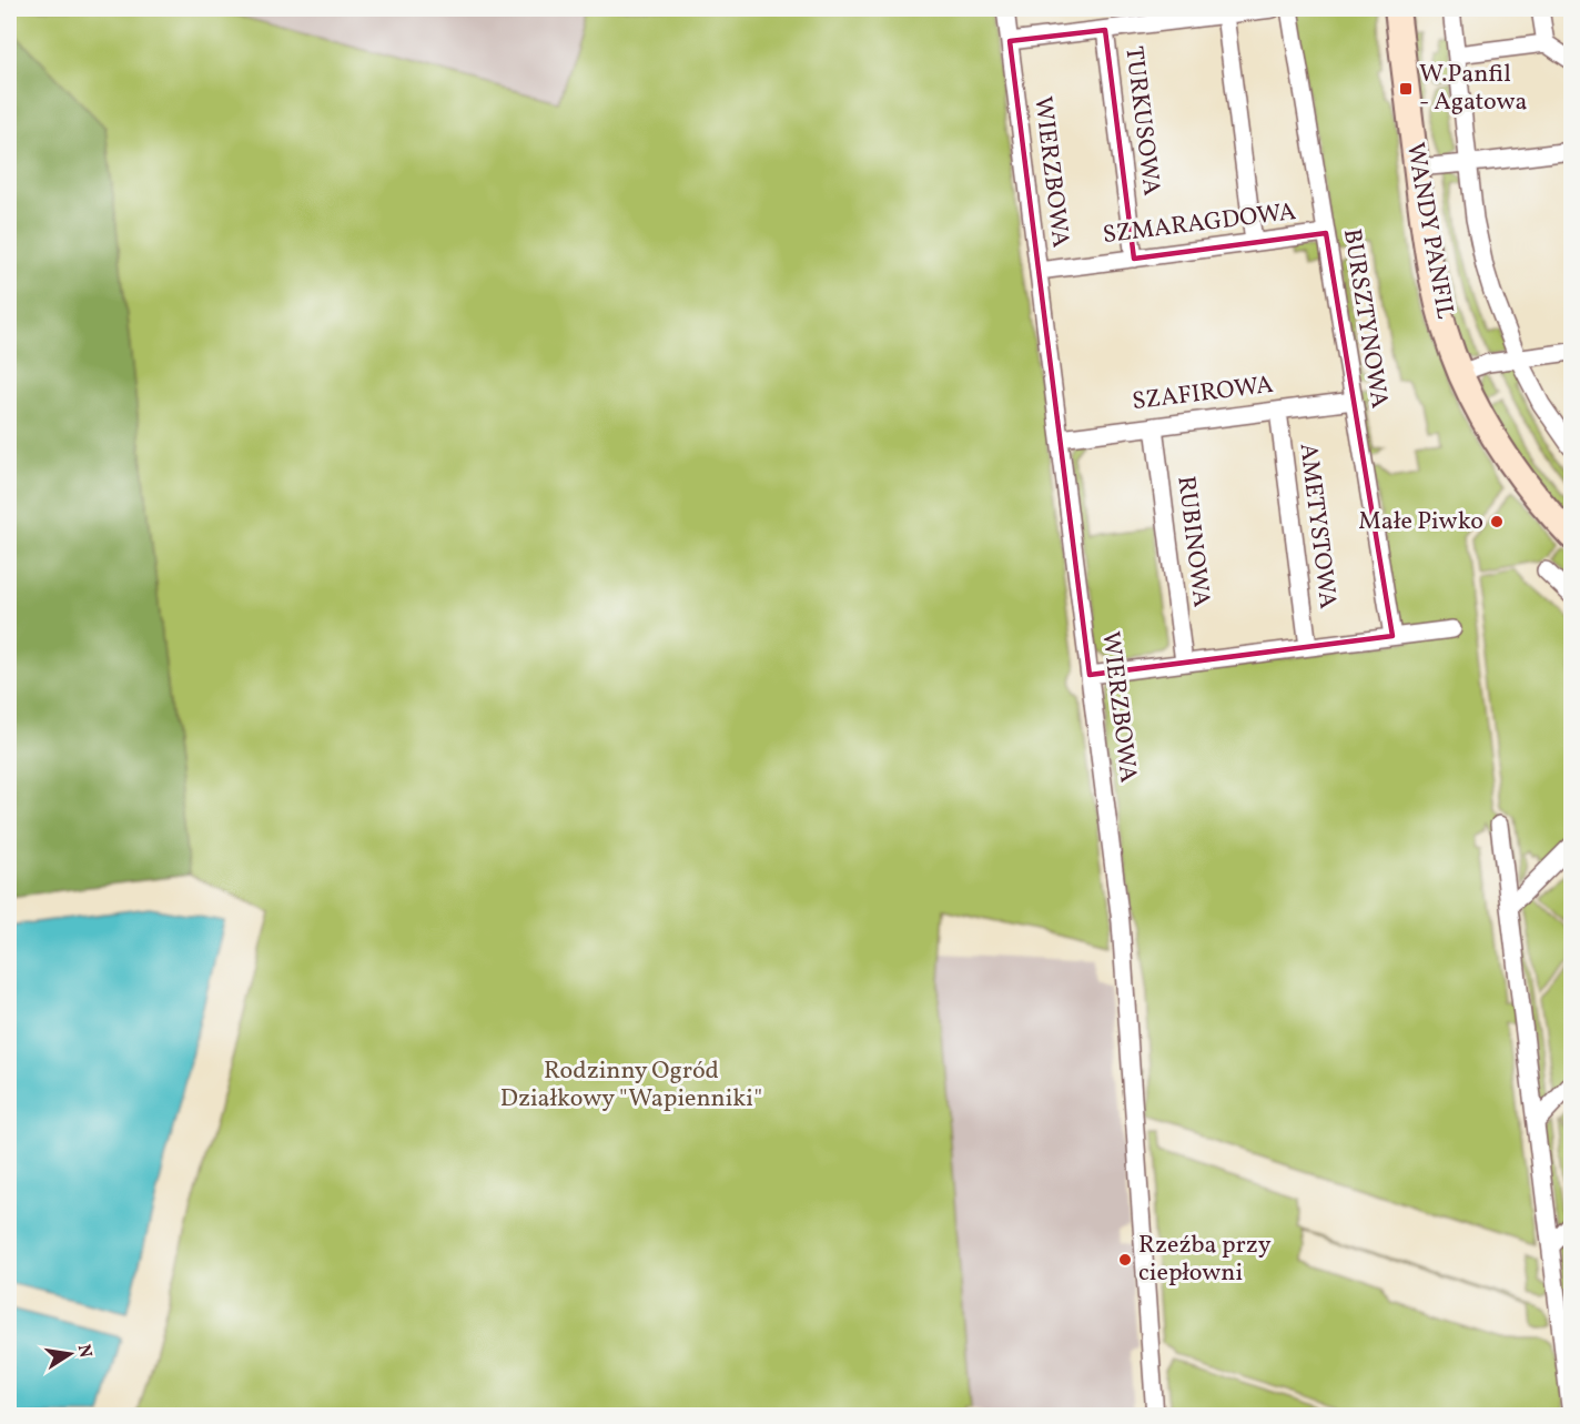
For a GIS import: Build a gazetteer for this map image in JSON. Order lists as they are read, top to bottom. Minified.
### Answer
{"streets":{"street":["TURKUSOWA","WIERZBOWA","SZMARAGDOWA","WANDY PANFIL","BURSZTYNOWA","SZAFIROWA","AMETYSTOWA","RUBINOWA"]},"crossings":[["TURKUSOWA","SZMARAGDOWA"],["WIERZBOWA","SZMARAGDOWA"],["WIERZBOWA","SZAFIROWA"],["WIERZBOWA","AMETYSTOWA"],["SZMARAGDOWA","BURSZTYNOWA"],["BURSZTYNOWA","SZAFIROWA"],["BURSZTYNOWA","AMETYSTOWA"],["SZAFIROWA","AMETYSTOWA"],["SZAFIROWA","RUBINOWA"],["AMETYSTOWA","RUBINOWA"]],"parks":["Rodzinny Ogród Działkowy \"Wapienniki\""],"places":{"transit":["W.Panfil - Agatowa"],"other":["Małe Piwko","Rzeźba przy ciepłowni"]},"north":"right"}
